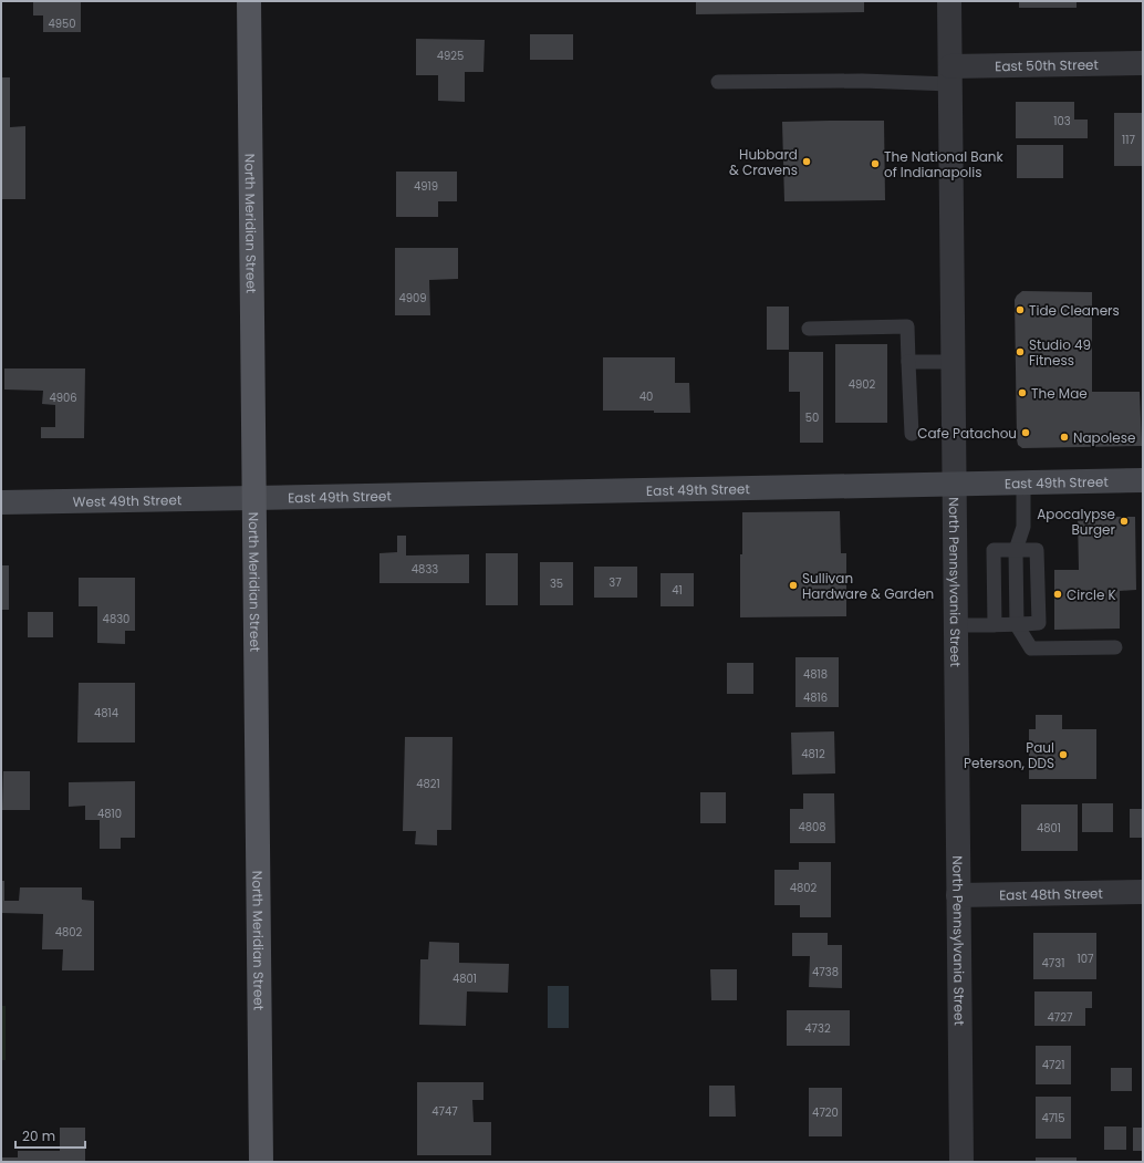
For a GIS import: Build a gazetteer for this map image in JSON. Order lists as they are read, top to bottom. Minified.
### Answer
{"streets":{"main road":["North Meridian Street"],"street":["East 50th Street","East 49th Street","West 49th Street","North Pennsylvania Street","East 48th Street"]},"crossings":[["East 50th Street","North Pennsylvania Street"],["North Meridian Street","East 49th Street"],["North Meridian Street","West 49th Street"],["East 49th Street","West 49th Street"],["East 49th Street","North Pennsylvania Street"],["North Pennsylvania Street","East 48th Street"]],"places":["Hubbard & Cravens","The National Bank of Indianapolis","Tide Cleaners","Studio 49 Fitness","The Mae","Cafe Patachou","Napolese","Apocalypse Burger","Sullivan Hardware & Garden","Circle K","Paul Peterson, DDS"],"house_numbers":["4950","4925","103","117","4919","4909","4902","40","4906","50","4833","37","35","41","4830","4818","4816","4814","4812","4821","4810","4808","4801","4802","4802","107","4731","4738","4801","4727","4732","4721","4747","4720","4715"],"scale_bar":"20 m"}
